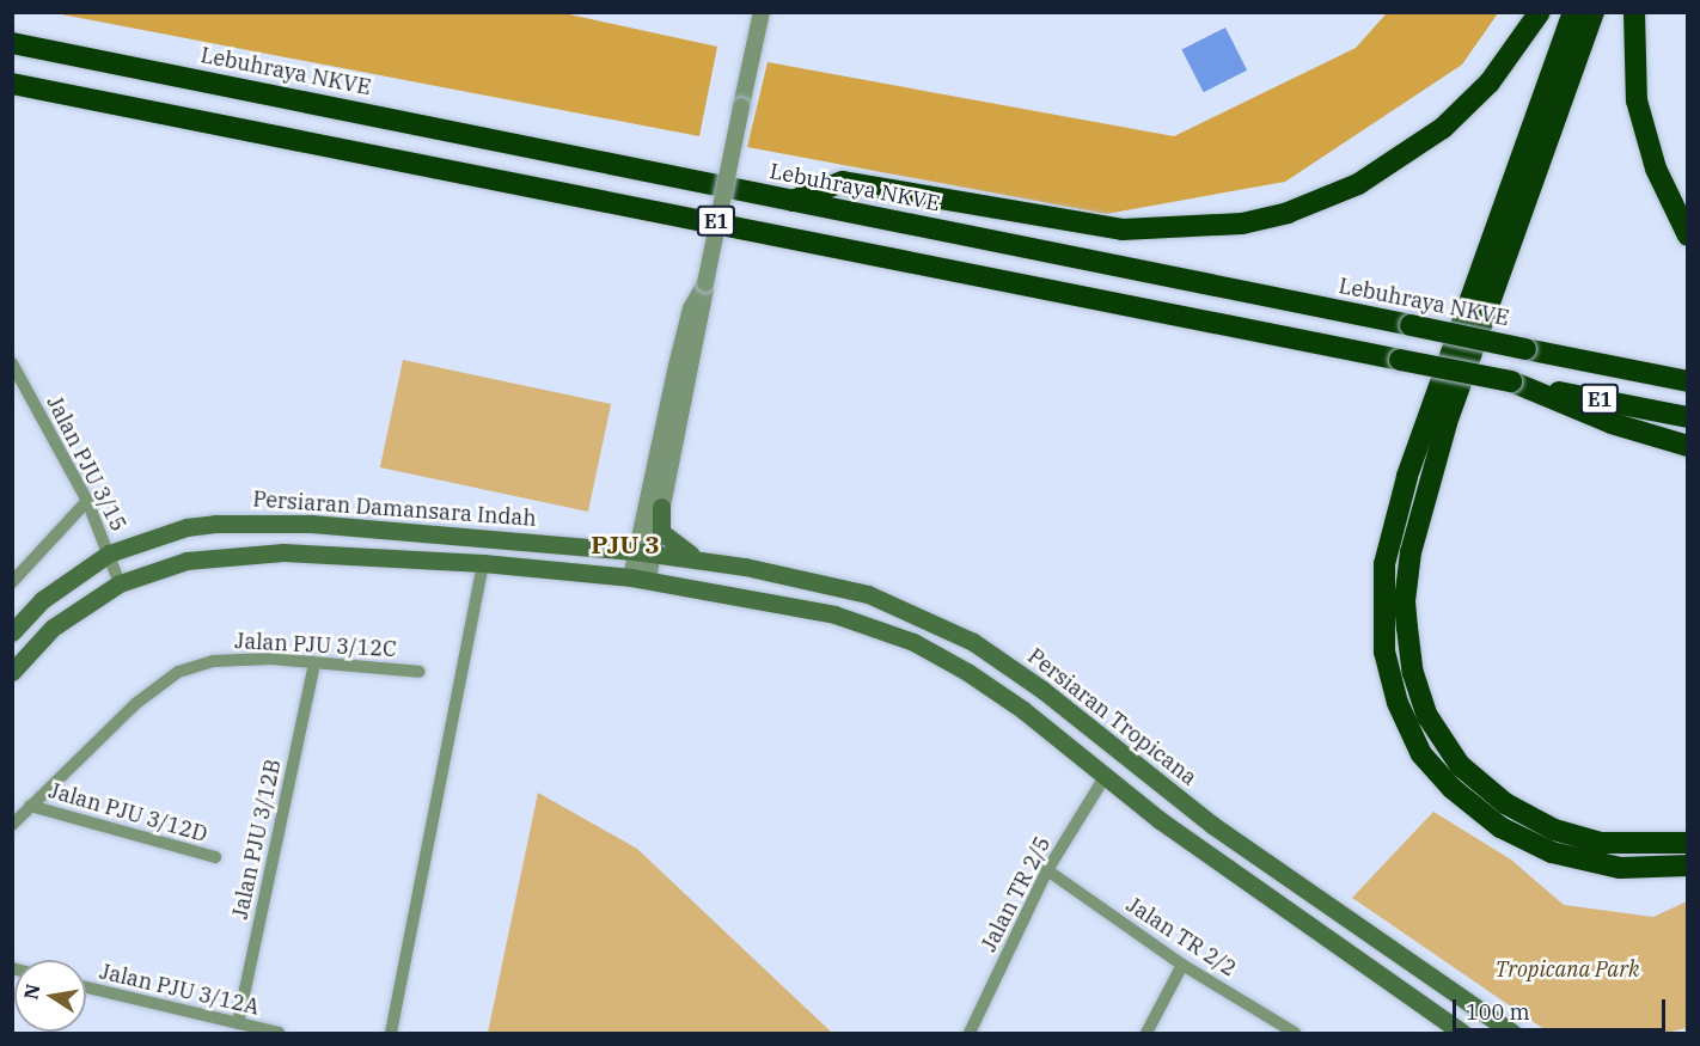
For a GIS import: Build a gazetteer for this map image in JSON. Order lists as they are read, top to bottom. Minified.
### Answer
{"streets":{"highway":["Lebuhraya NKVE","E1"],"main road":["Persiaran Damansara Indah","Persiaran Tropicana"],"street":["Jalan PJU 3/15","Jalan PJU 3/12C","Jalan PJU 3/12D","Jalan PJU 3/12B","Jalan TR 2/5","Jalan TR 2/2","Jalan PJU 3/12A"]},"crossings":[["Jalan PJU 3/15","Persiaran Damansara Indah"],["Persiaran Damansara Indah","Persiaran Tropicana"],["Jalan PJU 3/12C","Jalan PJU 3/12D"],["Jalan PJU 3/12C","Jalan PJU 3/12B"],["Jalan PJU 3/12B","Jalan PJU 3/12A"],["Jalan TR 2/5","Jalan TR 2/2"]],"districts":["PJU 3"],"parks":["Tropicana Park"],"scale_bar":"100 m","north":"left"}
